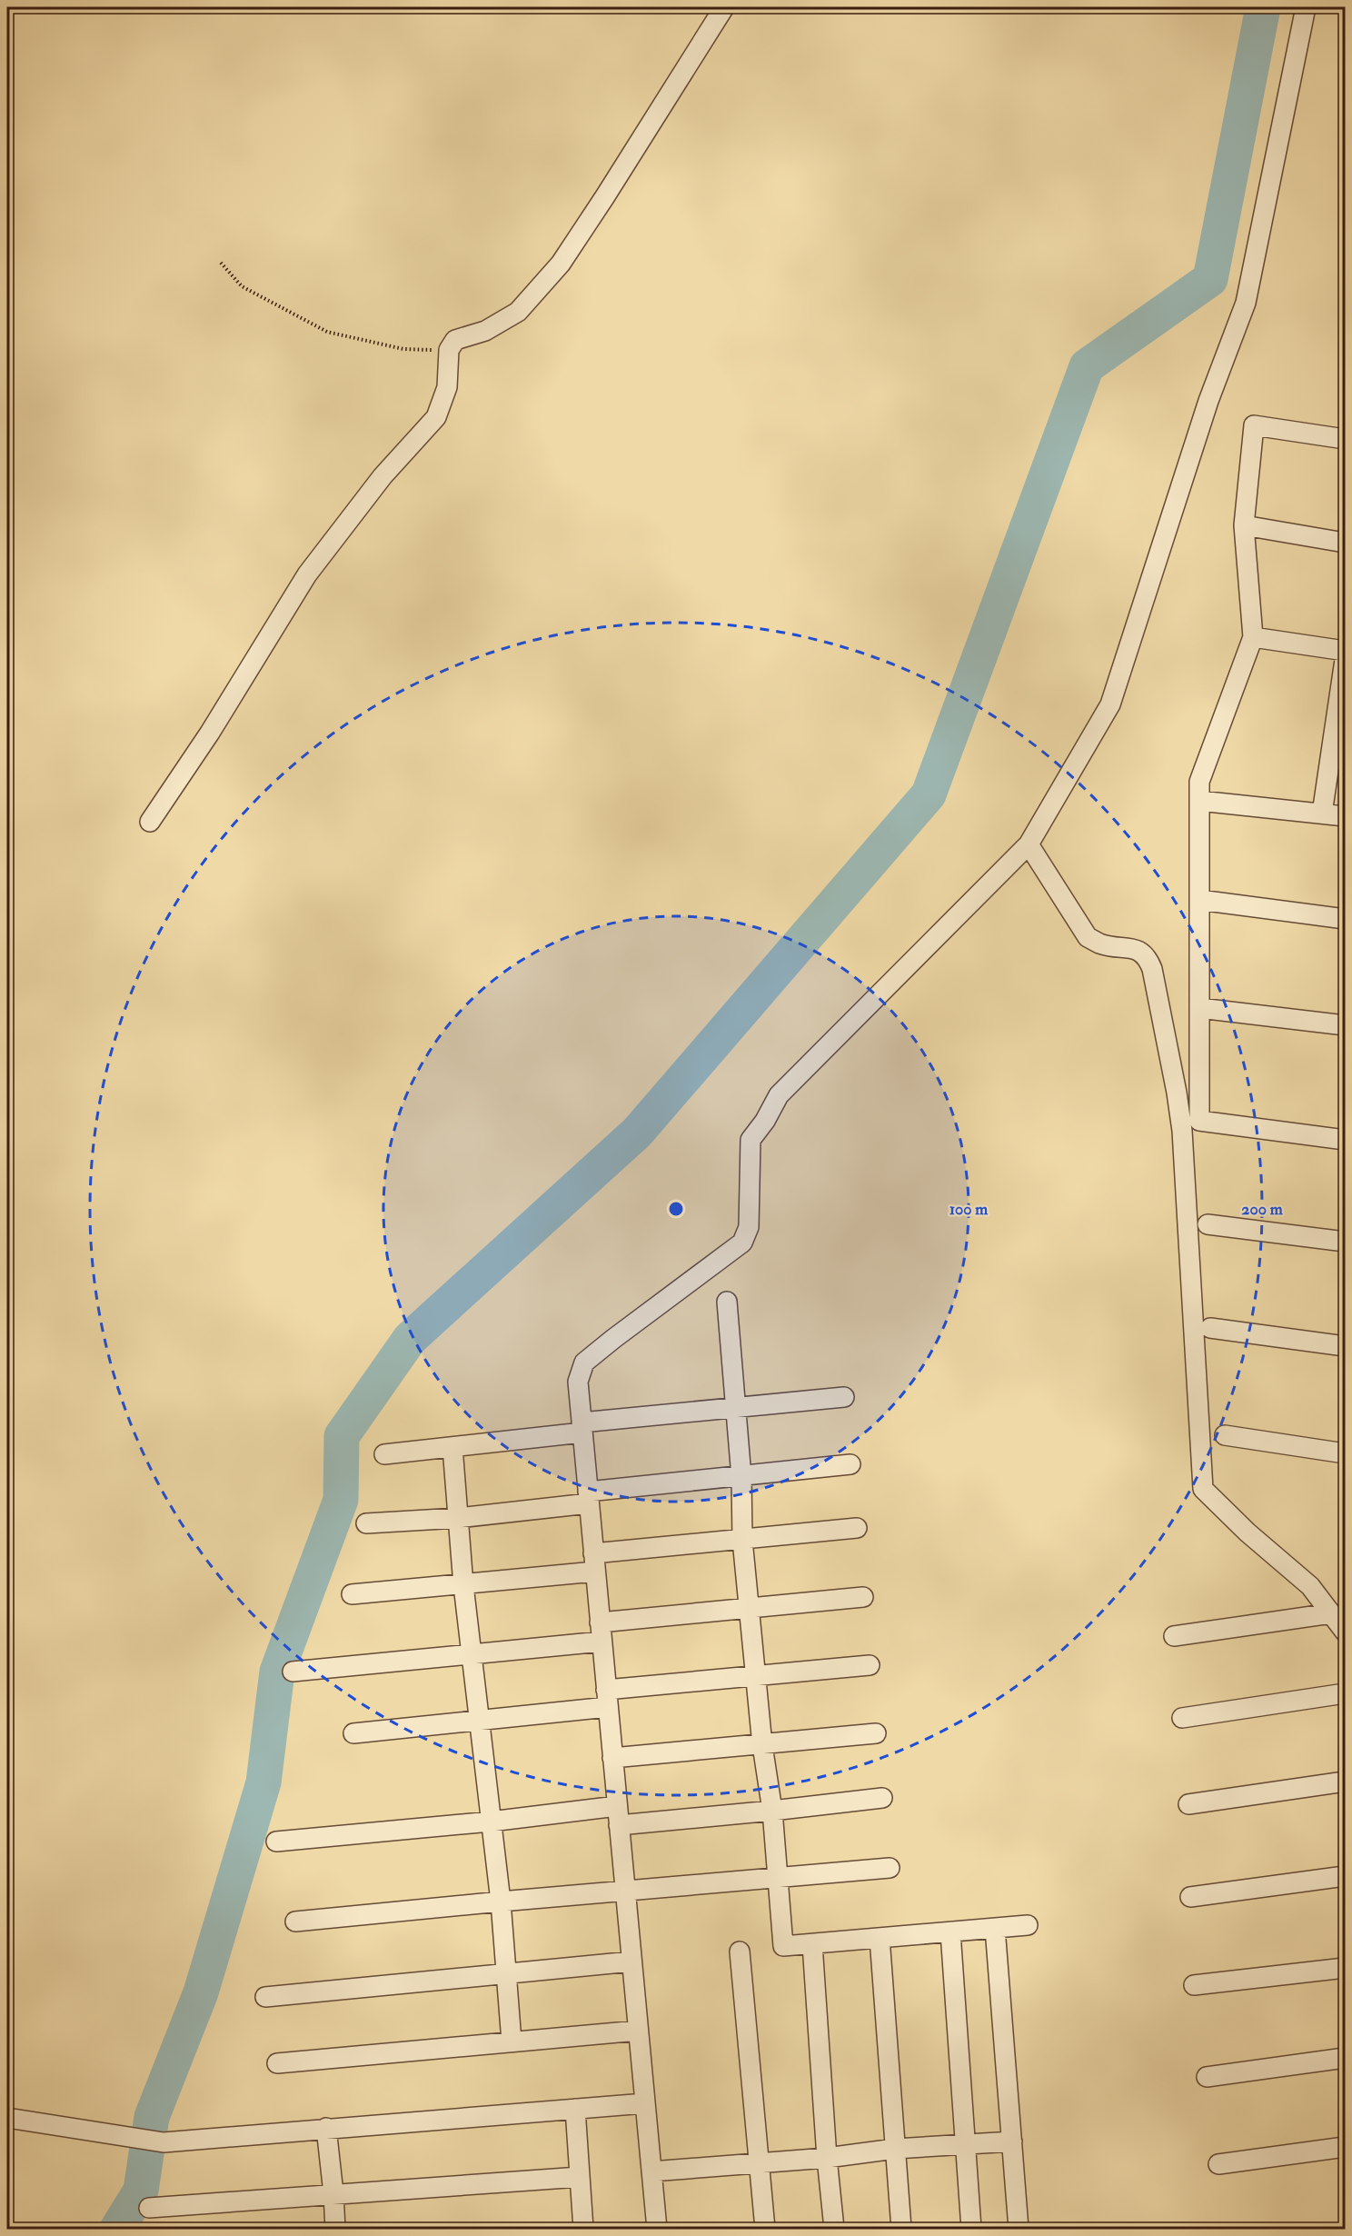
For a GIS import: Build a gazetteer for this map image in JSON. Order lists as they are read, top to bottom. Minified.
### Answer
{"rings":["100 m","200 m"]}
